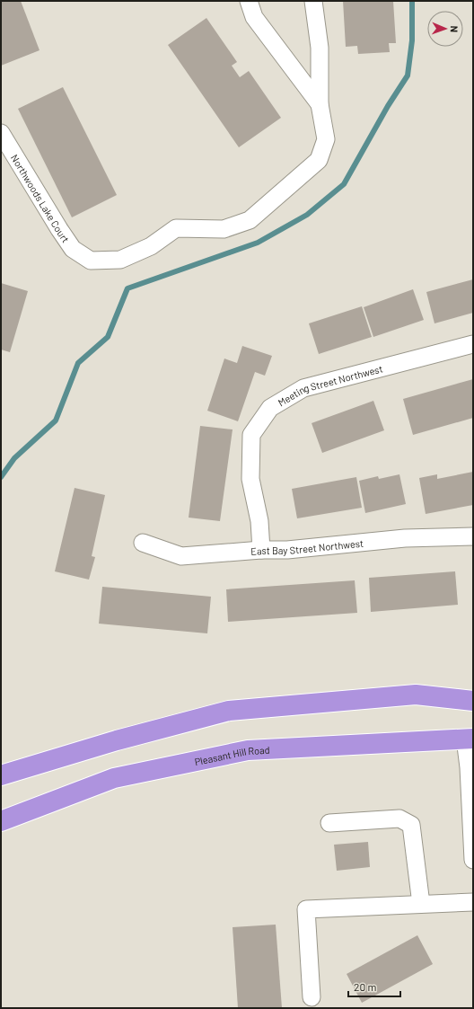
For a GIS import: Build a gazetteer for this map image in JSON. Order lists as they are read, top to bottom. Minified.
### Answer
{"streets":{"highway":["Pleasant Hill Road"],"street":["Northwoods Lake Court","Meeting Street Northwest","East Bay Street Northwest"]},"crossings":[["Meeting Street Northwest","East Bay Street Northwest"]],"scale_bar":"20 m","north":"right"}
